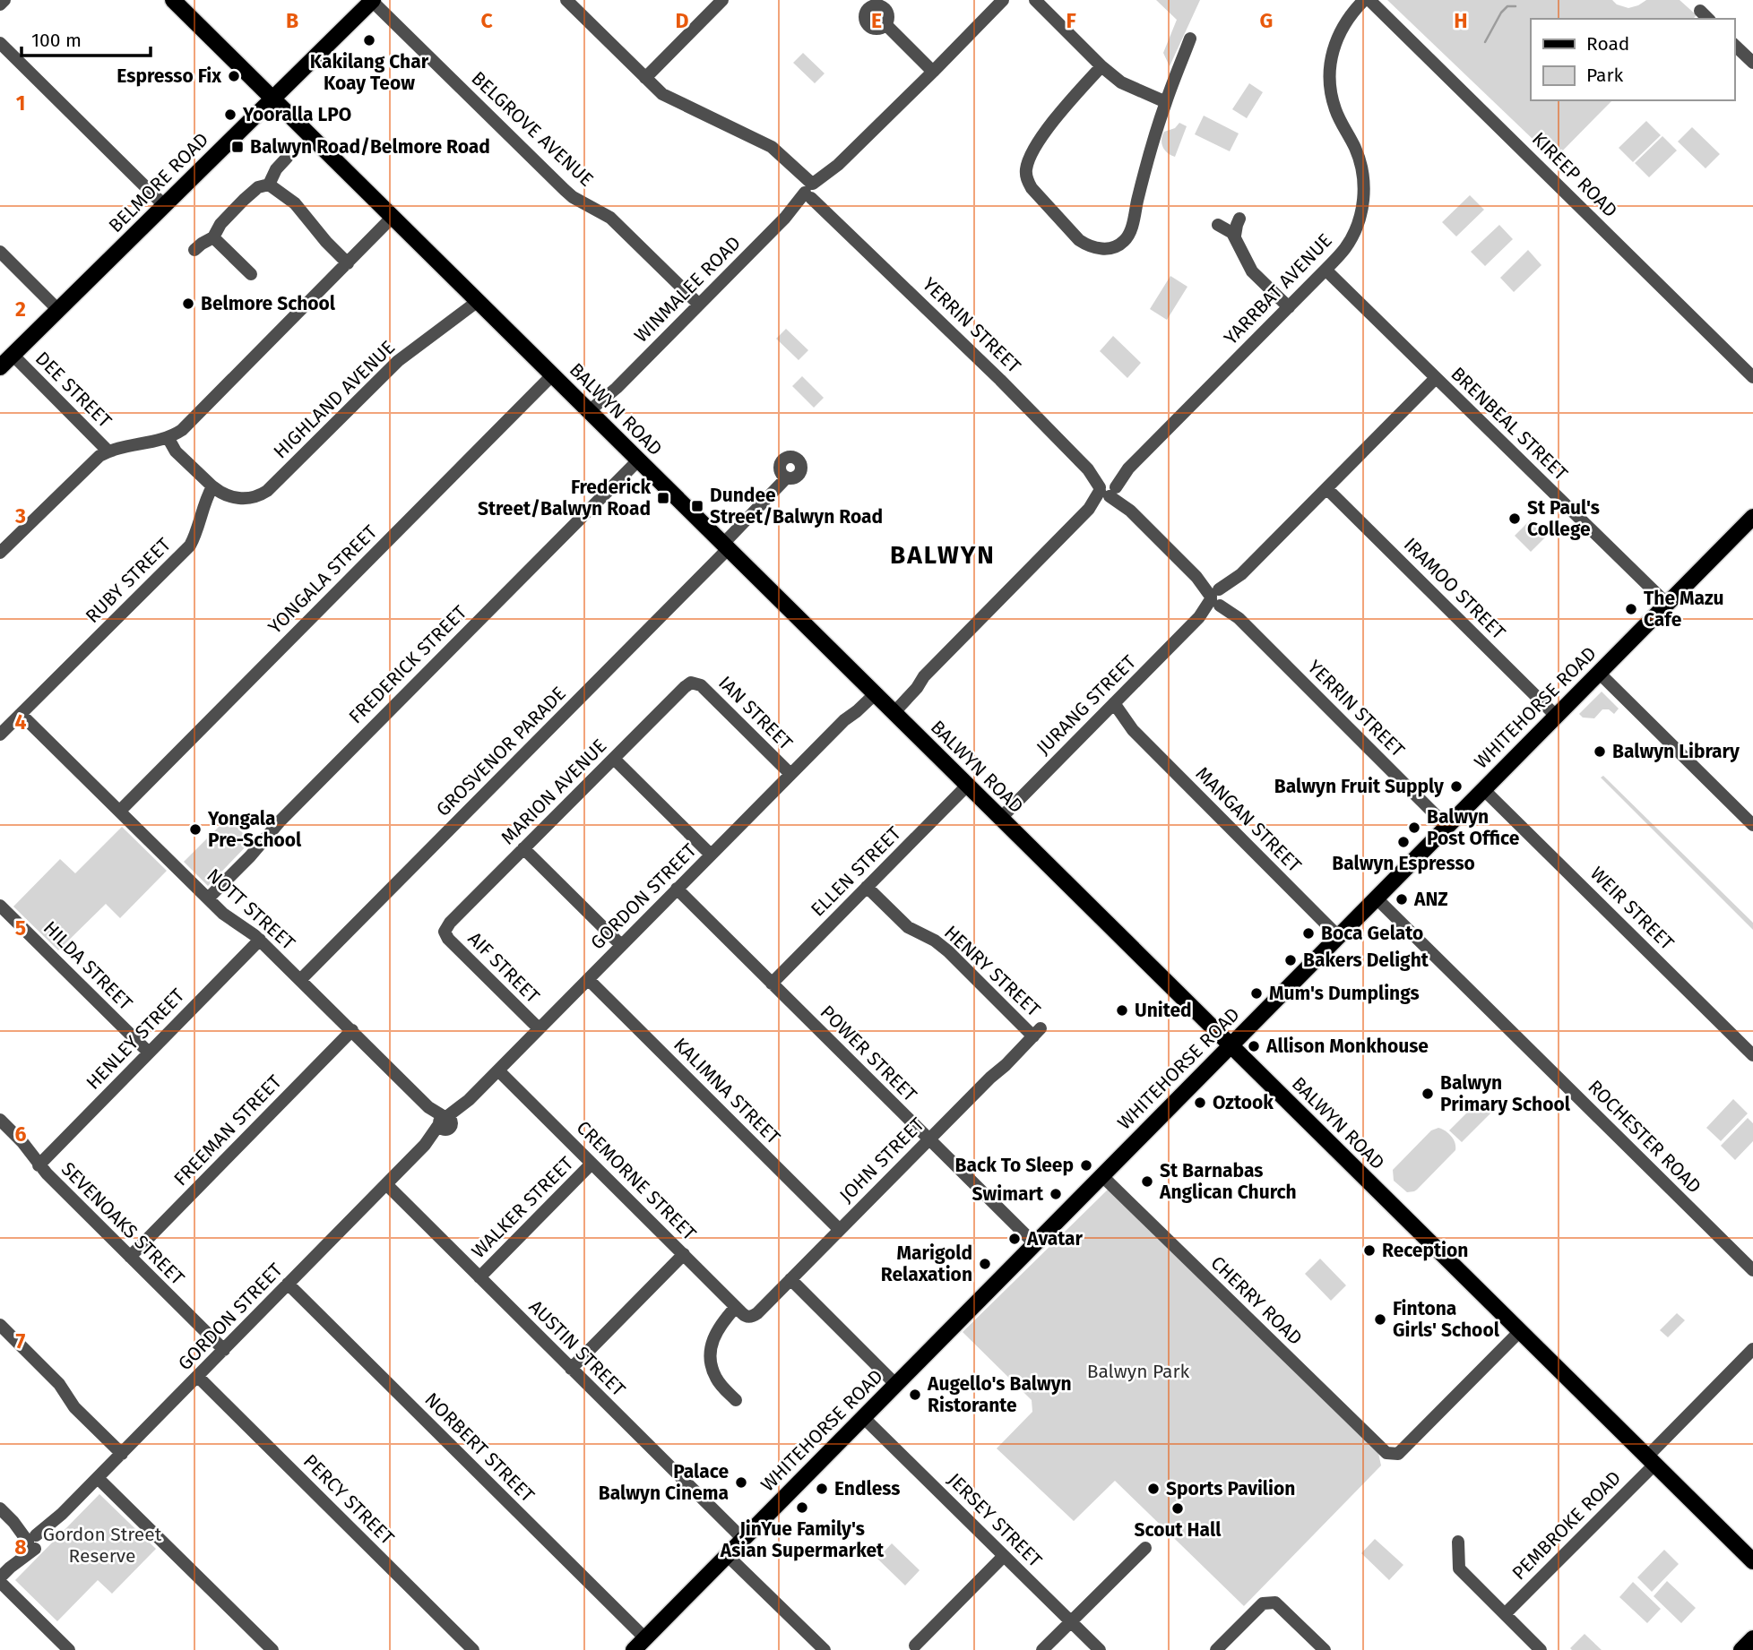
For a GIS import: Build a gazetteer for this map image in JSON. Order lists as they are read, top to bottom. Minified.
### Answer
{"streets":{"main road":["BELMORE ROAD","BALWYN ROAD","WHITEHORSE ROAD"],"street":["BELGROVE AVENUE","KIREEP ROAD","WINMALEE ROAD","YARRBAT AVENUE","YERRIN STREET","DEE STREET","HIGHLAND AVENUE","BRENBEAL STREET","YONGALA STREET","RUBY STREET","IRAMOO STREET","FREDERICK STREET","JURANG STREET","IAN STREET","GROSVENOR PARADE","MARION AVENUE","MANGAN STREET","ELLEN STREET","GORDON STREET","WEIR STREET","NOTT STREET","HILDA STREET","AIF STREET","HENRY STREET","HENLEY STREET","POWER STREET","KALIMNA STREET","FREEMAN STREET","ROCHESTER ROAD","JOHN STREET","CREMORNE STREET","WALKER STREET","SEVENOAKS STREET","CHERRY ROAD","AUSTIN STREET","NORBERT STREET","PERCY STREET","JERSEY STREET","PEMBROKE ROAD"]},"crossings":[["BELGROVE AVENUE","BELMORE ROAD"],["BELGROVE AVENUE","WINMALEE ROAD"],["BELMORE ROAD","DEE STREET"],["BELMORE ROAD","BALWYN ROAD"],["WINMALEE ROAD","YERRIN STREET"],["WINMALEE ROAD","BALWYN ROAD"],["YARRBAT AVENUE","YERRIN STREET"],["YARRBAT AVENUE","BALWYN ROAD"],["YARRBAT AVENUE","BRENBEAL STREET"],["YERRIN STREET","JURANG STREET"],["YERRIN STREET","WHITEHORSE ROAD"],["HIGHLAND AVENUE","BALWYN ROAD"],["HIGHLAND AVENUE","RUBY STREET"],["BALWYN ROAD","YONGALA STREET"],["BALWYN ROAD","FREDERICK STREET"],["BALWYN ROAD","JURANG STREET"],["BALWYN ROAD","WHITEHORSE ROAD"],["BALWYN ROAD","GROSVENOR PARADE"],["BALWYN ROAD","ELLEN STREET"],["BALWYN ROAD","GORDON STREET"],["BALWYN ROAD","CHERRY ROAD"],["BALWYN ROAD","PEMBROKE ROAD"],["BRENBEAL STREET","JURANG STREET"],["BRENBEAL STREET","WHITEHORSE ROAD"],["YONGALA STREET","NOTT STREET"],["RUBY STREET","NOTT STREET"],["IRAMOO STREET","JURANG STREET"],["IRAMOO STREET","WHITEHORSE ROAD"],["FREDERICK STREET","NOTT STREET"],["JURANG STREET","MANGAN STREET"],["WHITEHORSE ROAD","MANGAN STREET"],["WHITEHORSE ROAD","WEIR STREET"],["WHITEHORSE ROAD","POWER STREET"],["WHITEHORSE ROAD","ROCHESTER ROAD"],["WHITEHORSE ROAD","CHERRY ROAD"],["WHITEHORSE ROAD","AUSTIN STREET"],["WHITEHORSE ROAD","NORBERT STREET"],["WHITEHORSE ROAD","JERSEY STREET"],["IAN STREET","MARION AVENUE"],["IAN STREET","GORDON STREET"],["GROSVENOR PARADE","NOTT STREET"],["MARION AVENUE","AIF STREET"],["ELLEN STREET","HENRY STREET"],["ELLEN STREET","POWER STREET"],["GORDON STREET","NOTT STREET"],["GORDON STREET","AIF STREET"],["GORDON STREET","POWER STREET"],["GORDON STREET","KALIMNA STREET"],["GORDON STREET","CREMORNE STREET"],["GORDON STREET","SEVENOAKS STREET"],["GORDON STREET","AUSTIN STREET"],["GORDON STREET","NORBERT STREET"],["GORDON STREET","PERCY STREET"],["NOTT STREET","HENLEY STREET"],["NOTT STREET","FREEMAN STREET"],["HILDA STREET","HENLEY STREET"],["HENRY STREET","JOHN STREET"],["HENLEY STREET","SEVENOAKS STREET"],["POWER STREET","JOHN STREET"],["KALIMNA STREET","JOHN STREET"],["FREEMAN STREET","SEVENOAKS STREET"],["JOHN STREET","CREMORNE STREET"],["CREMORNE STREET","WALKER STREET"],["WALKER STREET","AUSTIN STREET"]],"districts":["BALWYN"],"parks":["Balwyn Park","Gordon Street Reserve"],"places":{"other":["Kakilang Char Koay Teow","Espresso Fix","Yooralla LPO","Belmore School","St Paul's College","The Mazu Cafe","Balwyn Library","Balwyn Fruit Supply","Balwyn Post Office","Yongala Pre-School","Balwyn Espresso","ANZ","Boca Gelato","Bakers Delight","Mum's Dumplings","United","Allison Monkhouse","Balwyn Primary School","Oztook","Back To Sleep","St Barnabas Anglican Church","Swimart","Avatar","Reception","Marigold Relaxation","Fintona Girls' School","Augello's Balwyn Ristorante","Palace Balwyn Cinema","Endless","Sports Pavilion","JinYue Family's Asian Supermarket","Scout Hall"],"transit":["Balwyn Road/Belmore Road","Frederick Street/Balwyn Road","Dundee Street/Balwyn Road"]},"legend":["Road","Park"],"scale_bar":"100 m","grid":{"columns":["B","C","D","E","F","G","H"],"rows":["1","2","3","4","5","6","7","8"]}}
